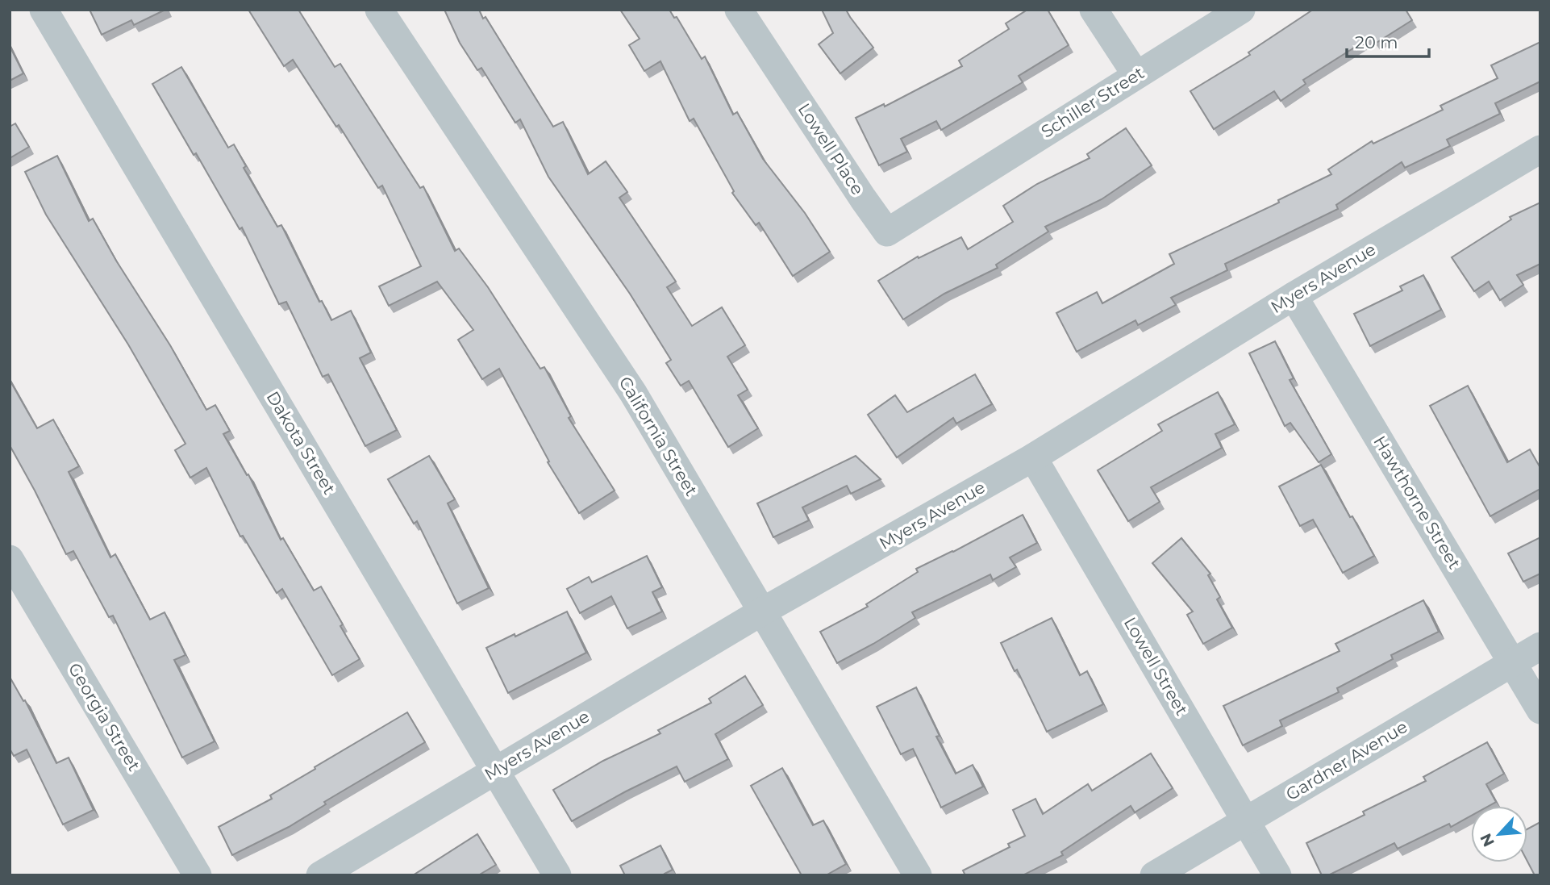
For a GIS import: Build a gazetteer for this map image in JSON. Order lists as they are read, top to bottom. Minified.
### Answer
{"streets":{"street":["Schiller Street","Lowell Place","Myers Avenue","California Street","Dakota Street","Hawthorne Street","Lowell Street","Georgia Street","Gardner Avenue"]},"crossings":[["Schiller Street","Lowell Place"],["Myers Avenue","California Street"],["Myers Avenue","Dakota Street"],["Myers Avenue","Hawthorne Street"],["Myers Avenue","Lowell Street"],["Hawthorne Street","Gardner Avenue"],["Lowell Street","Gardner Avenue"]],"scale_bar":"20 m","north":"bottom left"}
